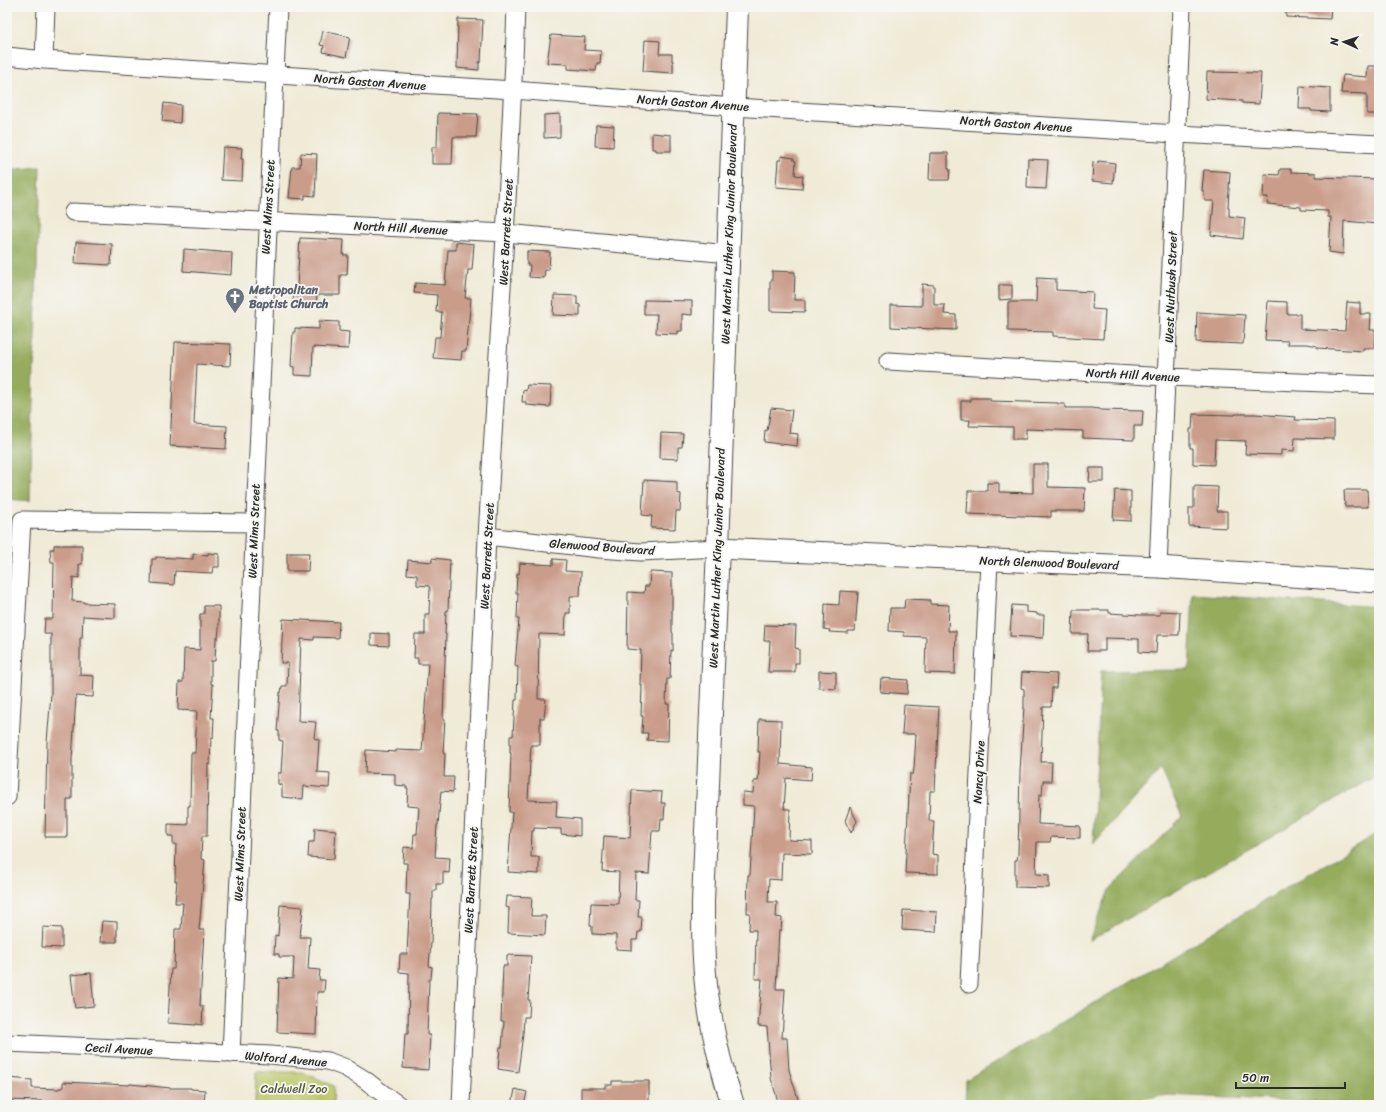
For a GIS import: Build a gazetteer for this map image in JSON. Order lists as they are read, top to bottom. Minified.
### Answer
{"streets":{"main road":["West Martin Luther King Junior Boulevard"],"street":["North Gaston Avenue","West Mims Street","North Hill Avenue","West Barrett Street","West Nutbush Street","Glenwood Boulevard","North Glenwood Boulevard","Nancy Drive","Cecil Avenue","Wolford Avenue"]},"crossings":[["North Gaston Avenue","West Mims Street"],["North Gaston Avenue","West Barrett Street"],["North Gaston Avenue","West Martin Luther King Junior Boulevard"],["North Gaston Avenue","West Nutbush Street"],["West Mims Street","North Hill Avenue"],["West Mims Street","Cecil Avenue"],["West Mims Street","Wolford Avenue"],["North Hill Avenue","West Barrett Street"],["North Hill Avenue","West Martin Luther King Junior Boulevard"],["North Hill Avenue","West Nutbush Street"],["West Barrett Street","Glenwood Boulevard"],["West Martin Luther King Junior Boulevard","Glenwood Boulevard"],["West Martin Luther King Junior Boulevard","North Glenwood Boulevard"],["West Nutbush Street","North Glenwood Boulevard"],["Glenwood Boulevard","North Glenwood Boulevard"],["North Glenwood Boulevard","Nancy Drive"],["Cecil Avenue","Wolford Avenue"]],"parks":["Caldwell Zoo"],"places":{"church":["Metropolitan Baptist Church"]},"scale_bar":"50 m","north":"left"}
